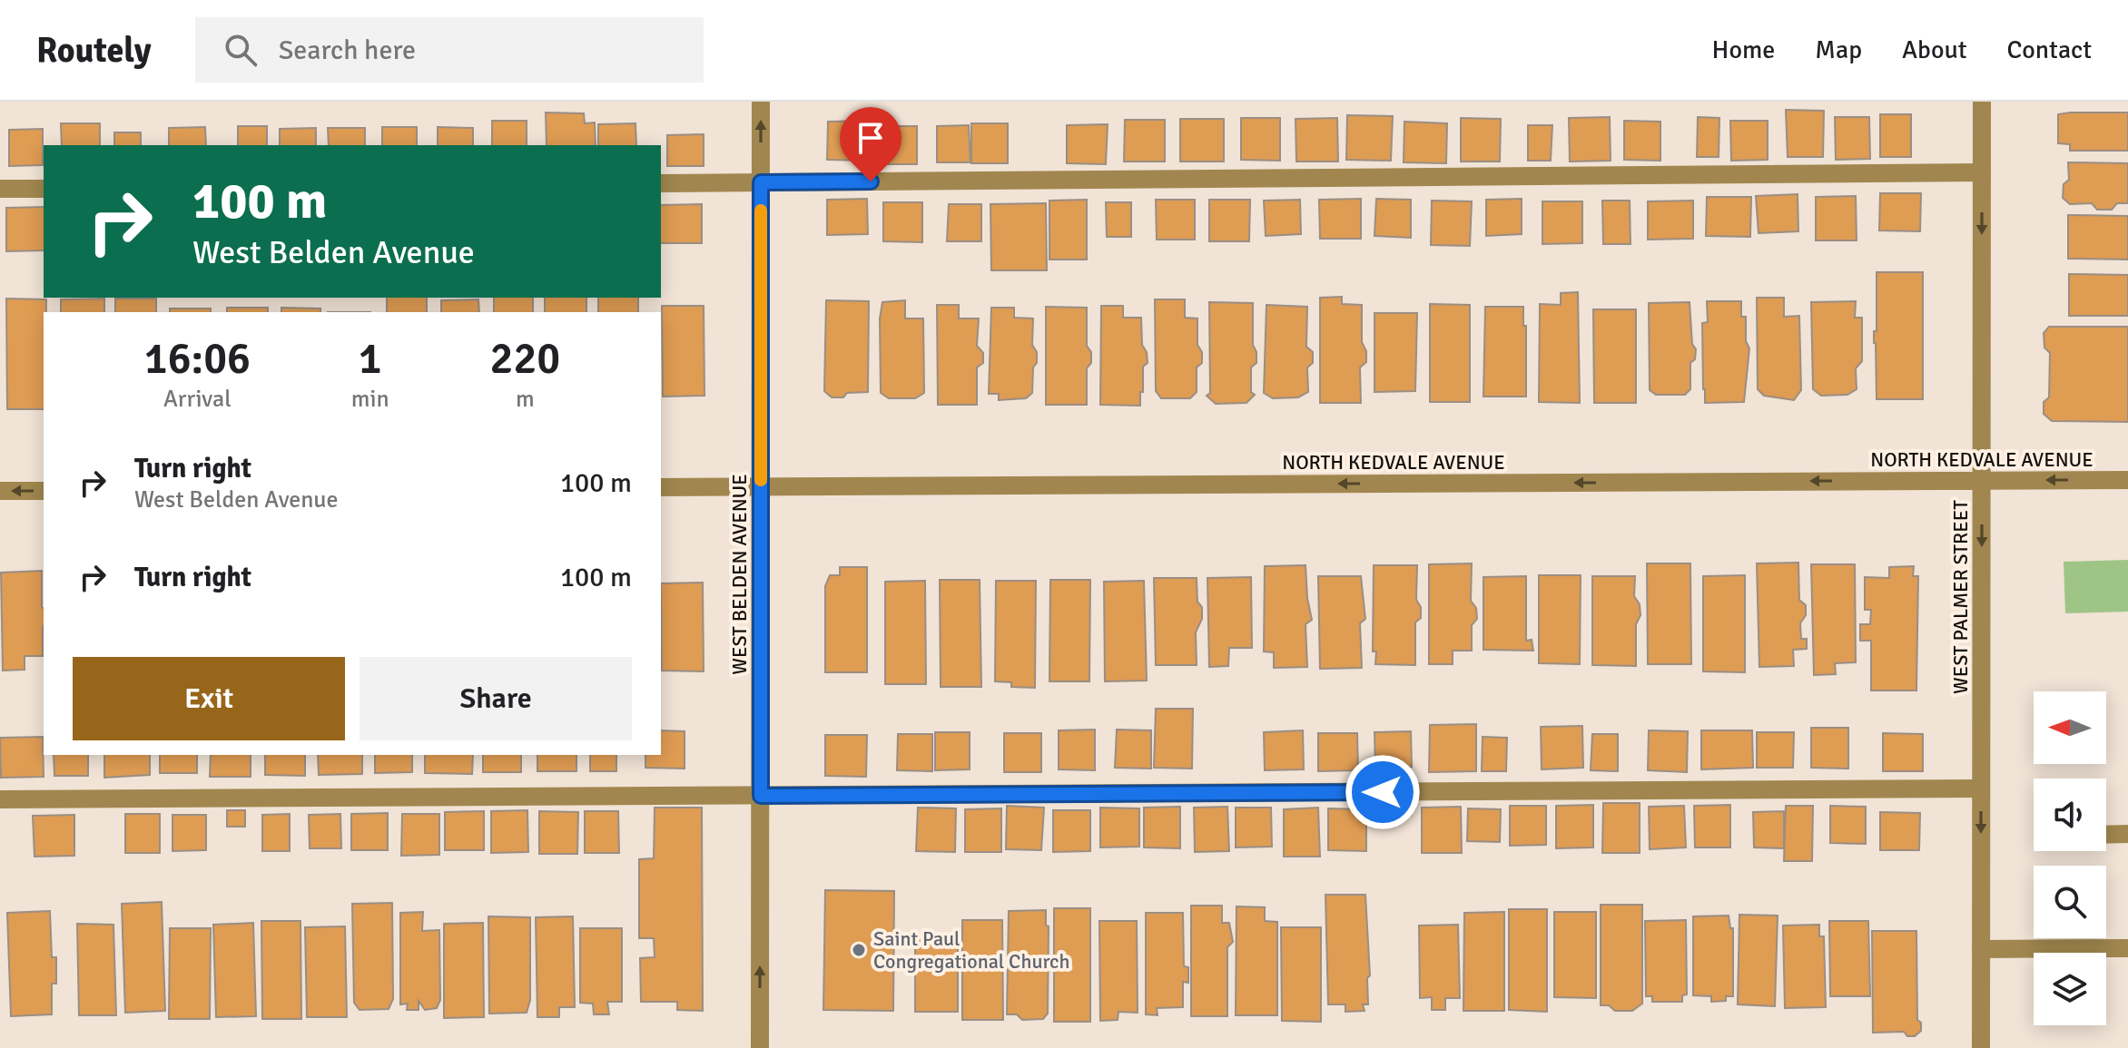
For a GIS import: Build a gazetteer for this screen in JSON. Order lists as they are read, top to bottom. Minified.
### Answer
{"streets":{"street":["NORTH KEDVALE AVENUE","WEST BELDEN AVENUE","WEST PALMER STREET"]},"crossings":[["NORTH KEDVALE AVENUE","WEST BELDEN AVENUE"],["NORTH KEDVALE AVENUE","WEST PALMER STREET"]],"one_way":["NORTH KEDVALE AVENUE","WEST BELDEN AVENUE","WEST PALMER STREET"],"places":["Saint Paul Congregational Church"],"north":"left","page":{"header":"Routely","search":"Search here","nav":["Home","Map","About","Contact"],"turn":["100 m","West Belden Avenue"],"eta":["16:06","Arrival","1","min","220","m"],"list":[{"name":"Turn right","note":"West Belden Avenue","value":"100 m"},{"name":"Turn right","value":"100 m"}],"buttons":["Exit","Share"]}}
